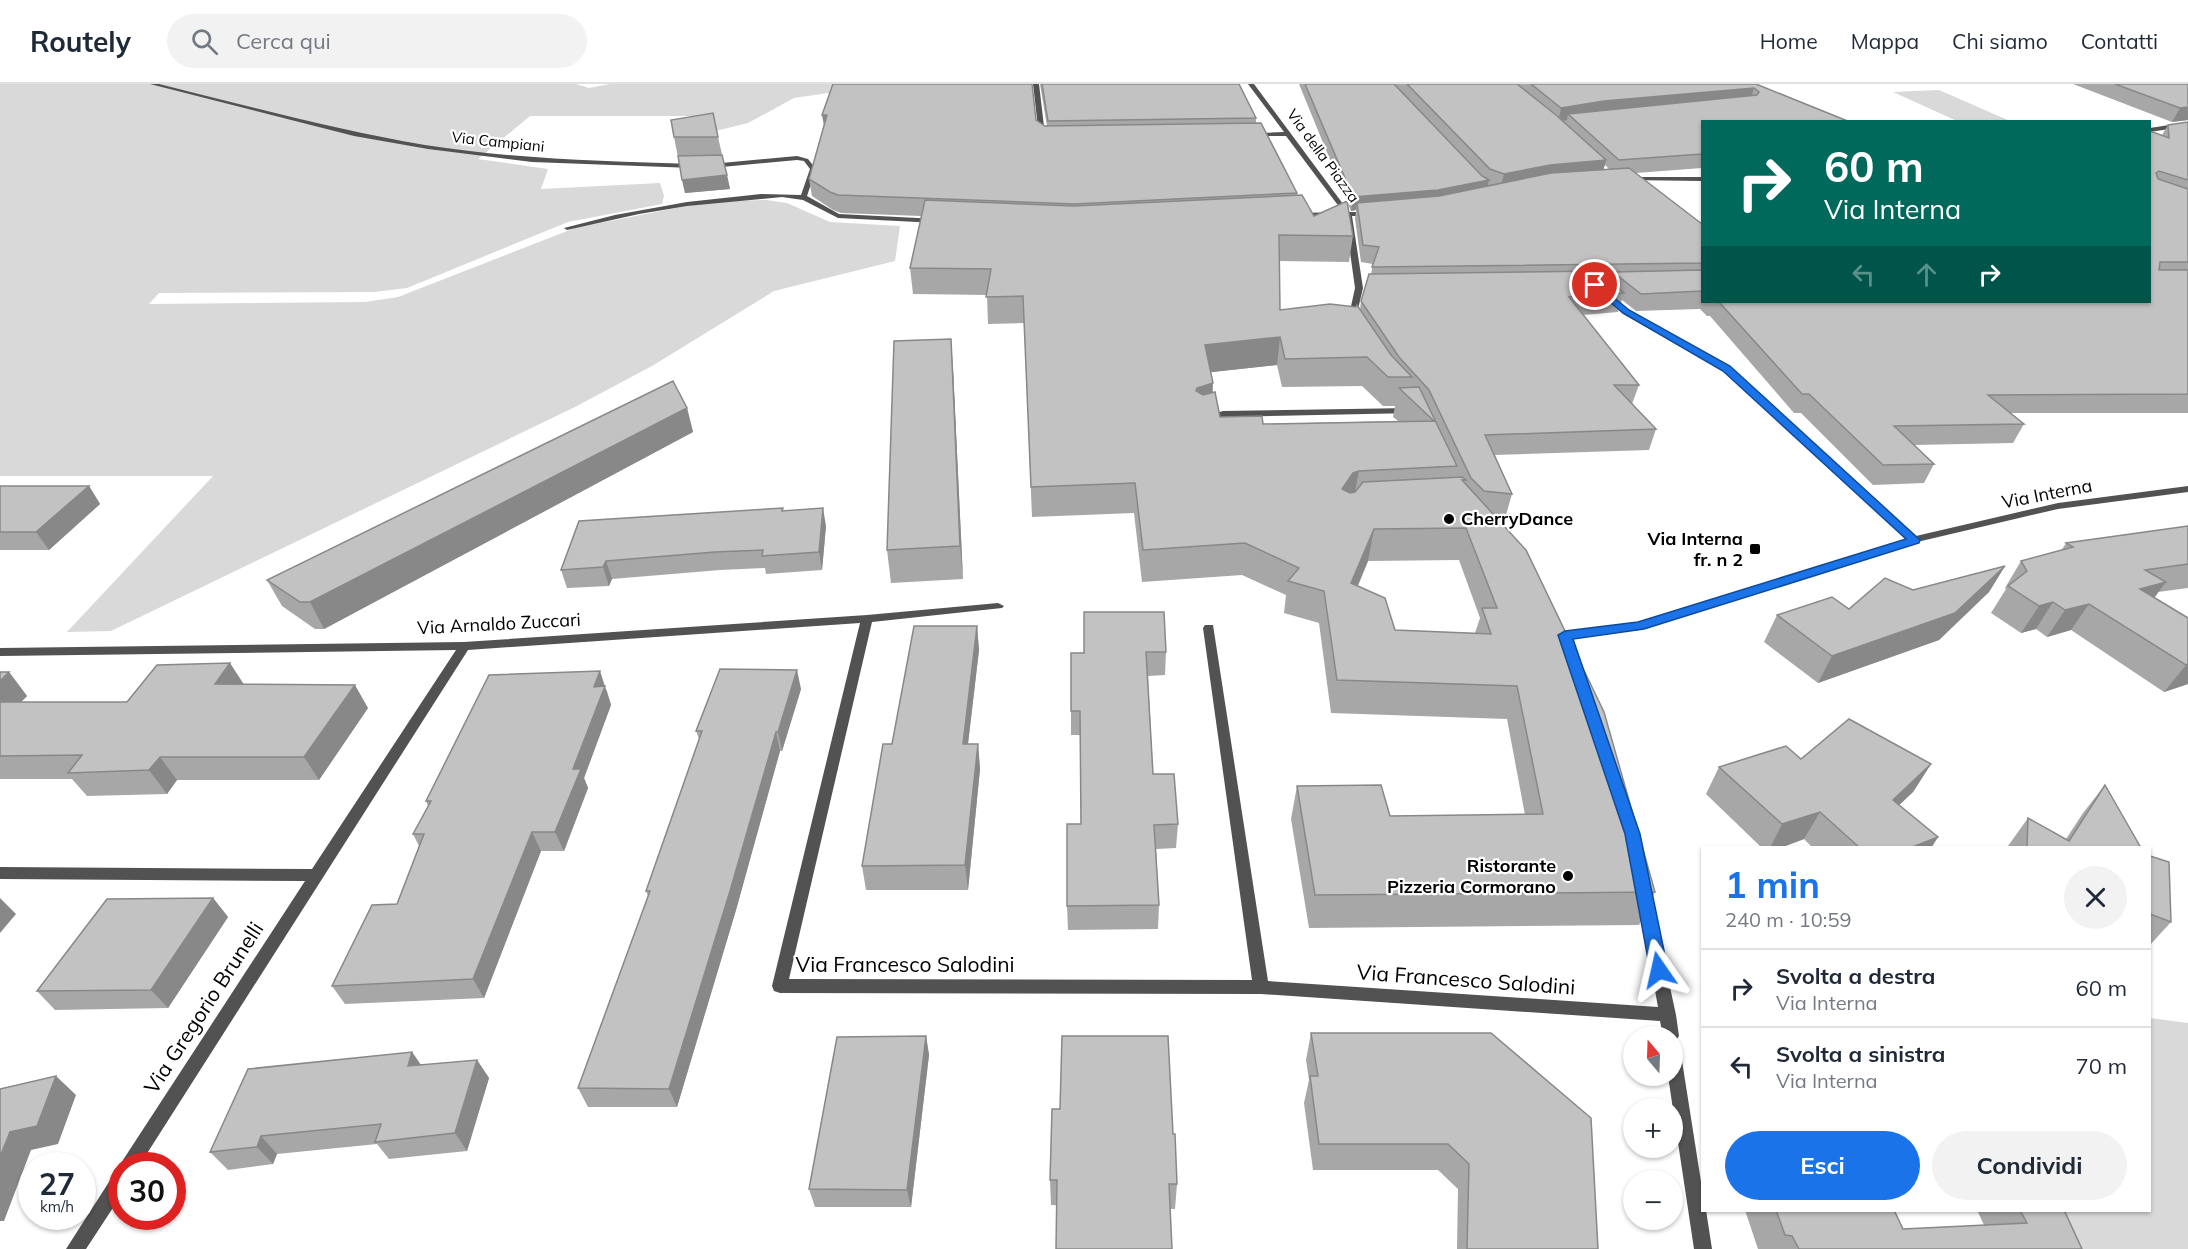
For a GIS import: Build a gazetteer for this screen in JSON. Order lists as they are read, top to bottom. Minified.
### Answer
{"streets":{"street":["Via Campiani","Via della Piazza","Via Interna","Via Arnaldo Zuccari","Via Francesco Salodini","Via Gregorio Brunelli"]},"crossings":[["Via Arnaldo Zuccari","Via Francesco Salodini"],["Via Arnaldo Zuccari","Via Gregorio Brunelli"]],"places":{"other":["CherryDance","Ristorante Pizzeria Cormorano"],"transit":["Via Interna fr. n 2"]},"north":"top","page":{"header":"Routely","search":"Cerca qui","nav":["Home","Mappa","Chi siamo","Contatti"],"turn":["60 m","Via Interna"],"heading":["1 min","240 m · 10:59"],"list":[{"name":"Svolta a destra","note":"Via Interna","value":"60 m"},{"name":"Svolta a sinistra","note":"Via Interna","value":"70 m"}],"map_buttons":["+","−"],"buttons":["Esci","Condividi"],"speed":"27 km/h","limit":"30"}}
